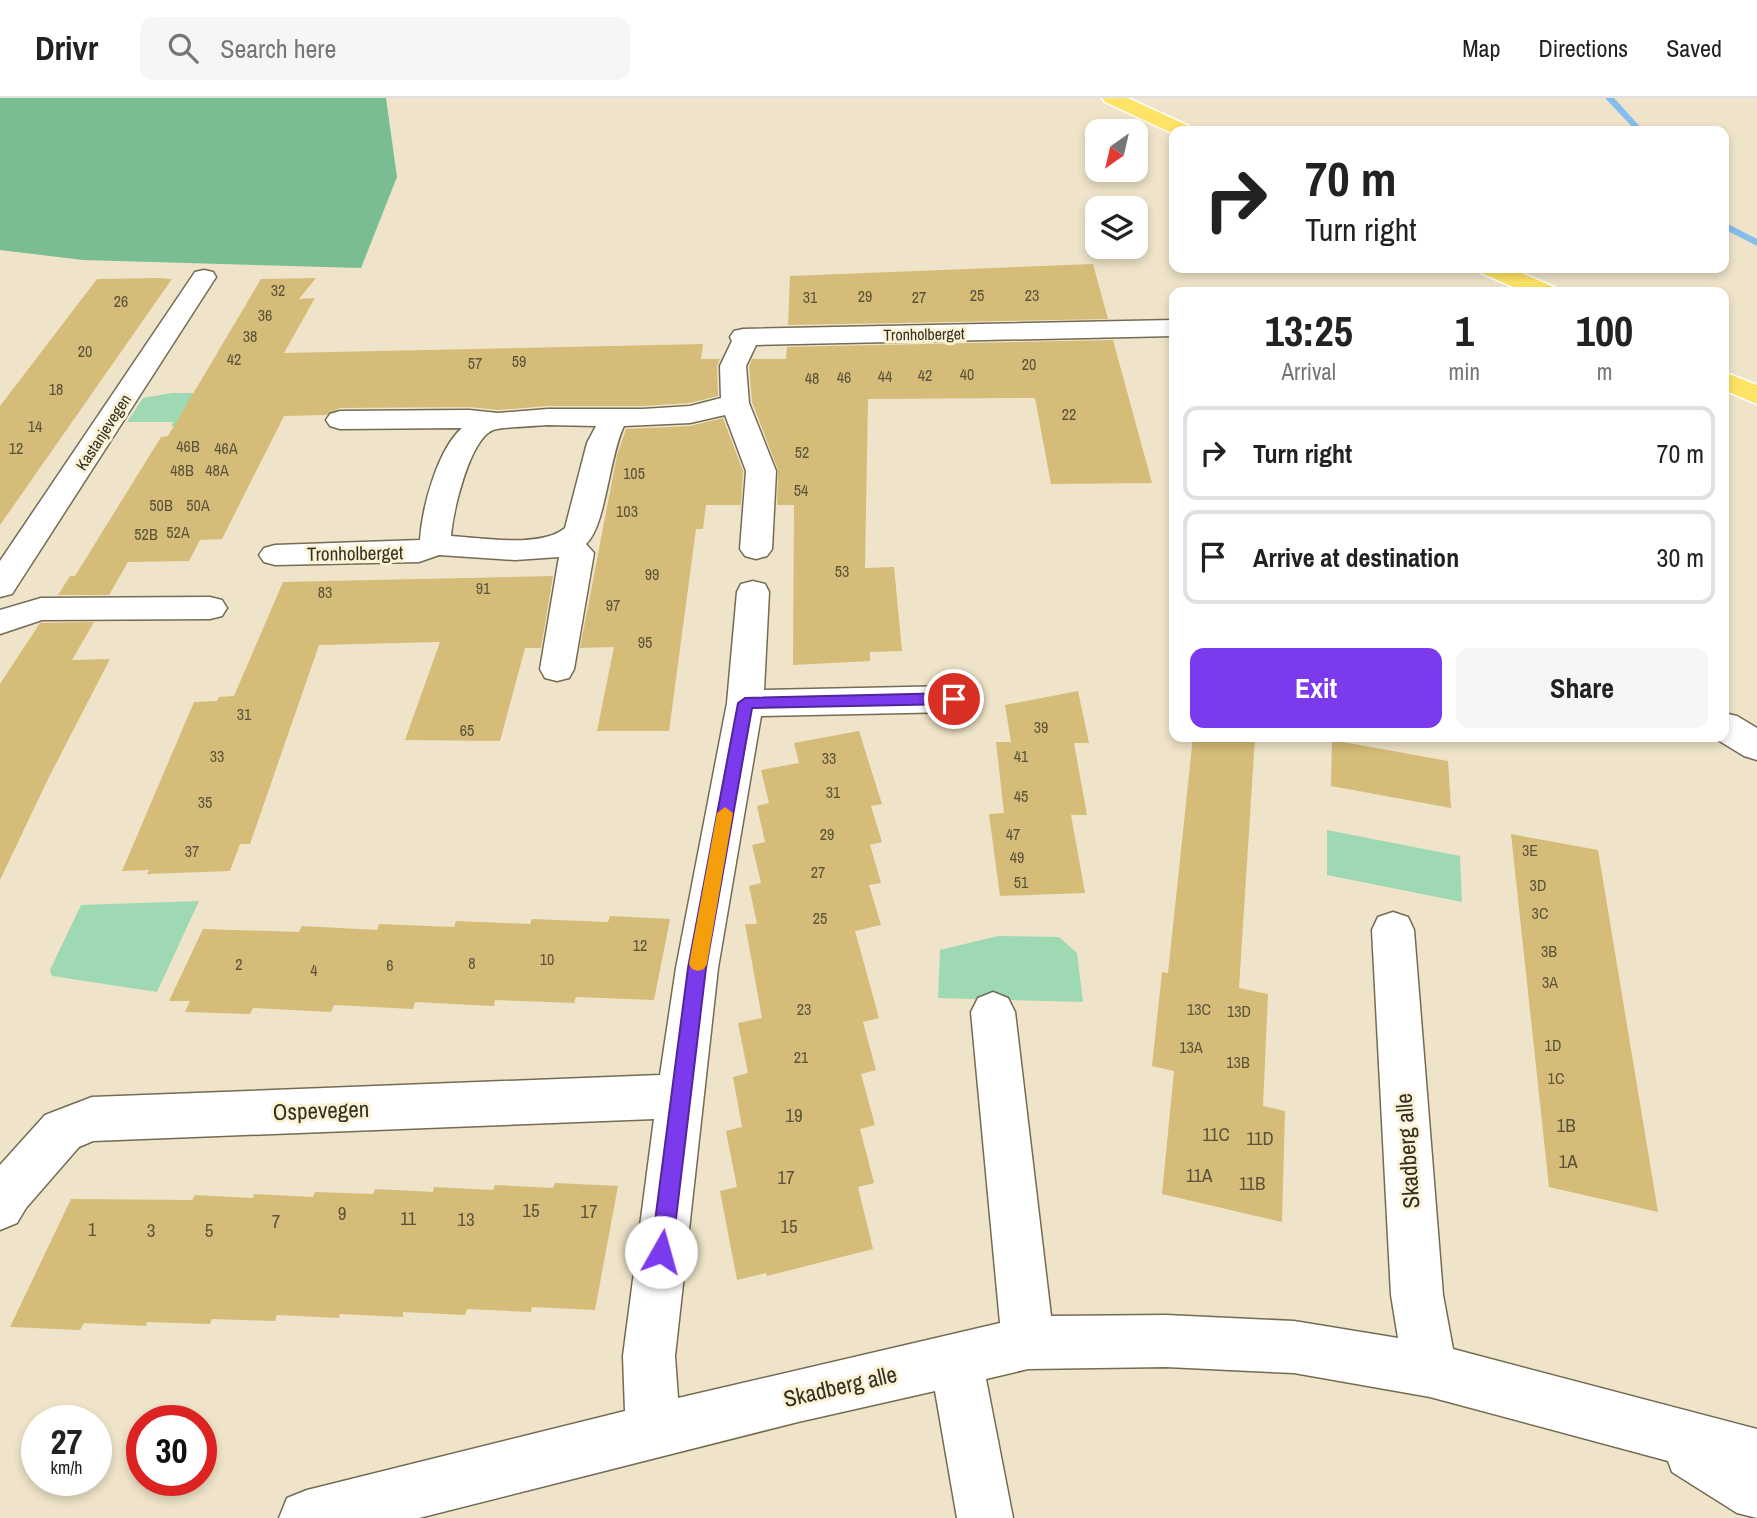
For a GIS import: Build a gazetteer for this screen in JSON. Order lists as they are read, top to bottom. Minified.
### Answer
{"streets":{"street":["Tronholberget","Kastanjevegen","Ospevegen","Skadberg alle"]},"house_numbers":["32","25","23","29","31","27","26","36","38","20","42","59","57","20","40","42","44","46","48","18","22","14","46B","12","46A","52","48B","48A","105","54","50B","50A","103","52A","52B","53","99","91","83","97","95","31","39","65","33","41","33","31","45","35","29","47","3E","37","49","27","51","3D","3C","25","12","3B","10","8","2","6","4","3A","23","13C","13D","1D","13A","21","13B","1C","19","1B","11C","11D","1A","11A","17","11B","15","17","9","11","13","7","15","1","3","5"],"north":"bottom left","page":{"header":"Drivr","search":"Search here","nav":["Map","Directions","Saved"],"turn":["70 m","Turn right"],"eta":["13:25","Arrival","1","min","100","m"],"list":[{"name":"Turn right","value":"70 m"},{"name":"Arrive at destination","value":"30 m"}],"buttons":["Exit","Share"],"speed":"27 km/h","limit":"30"}}
